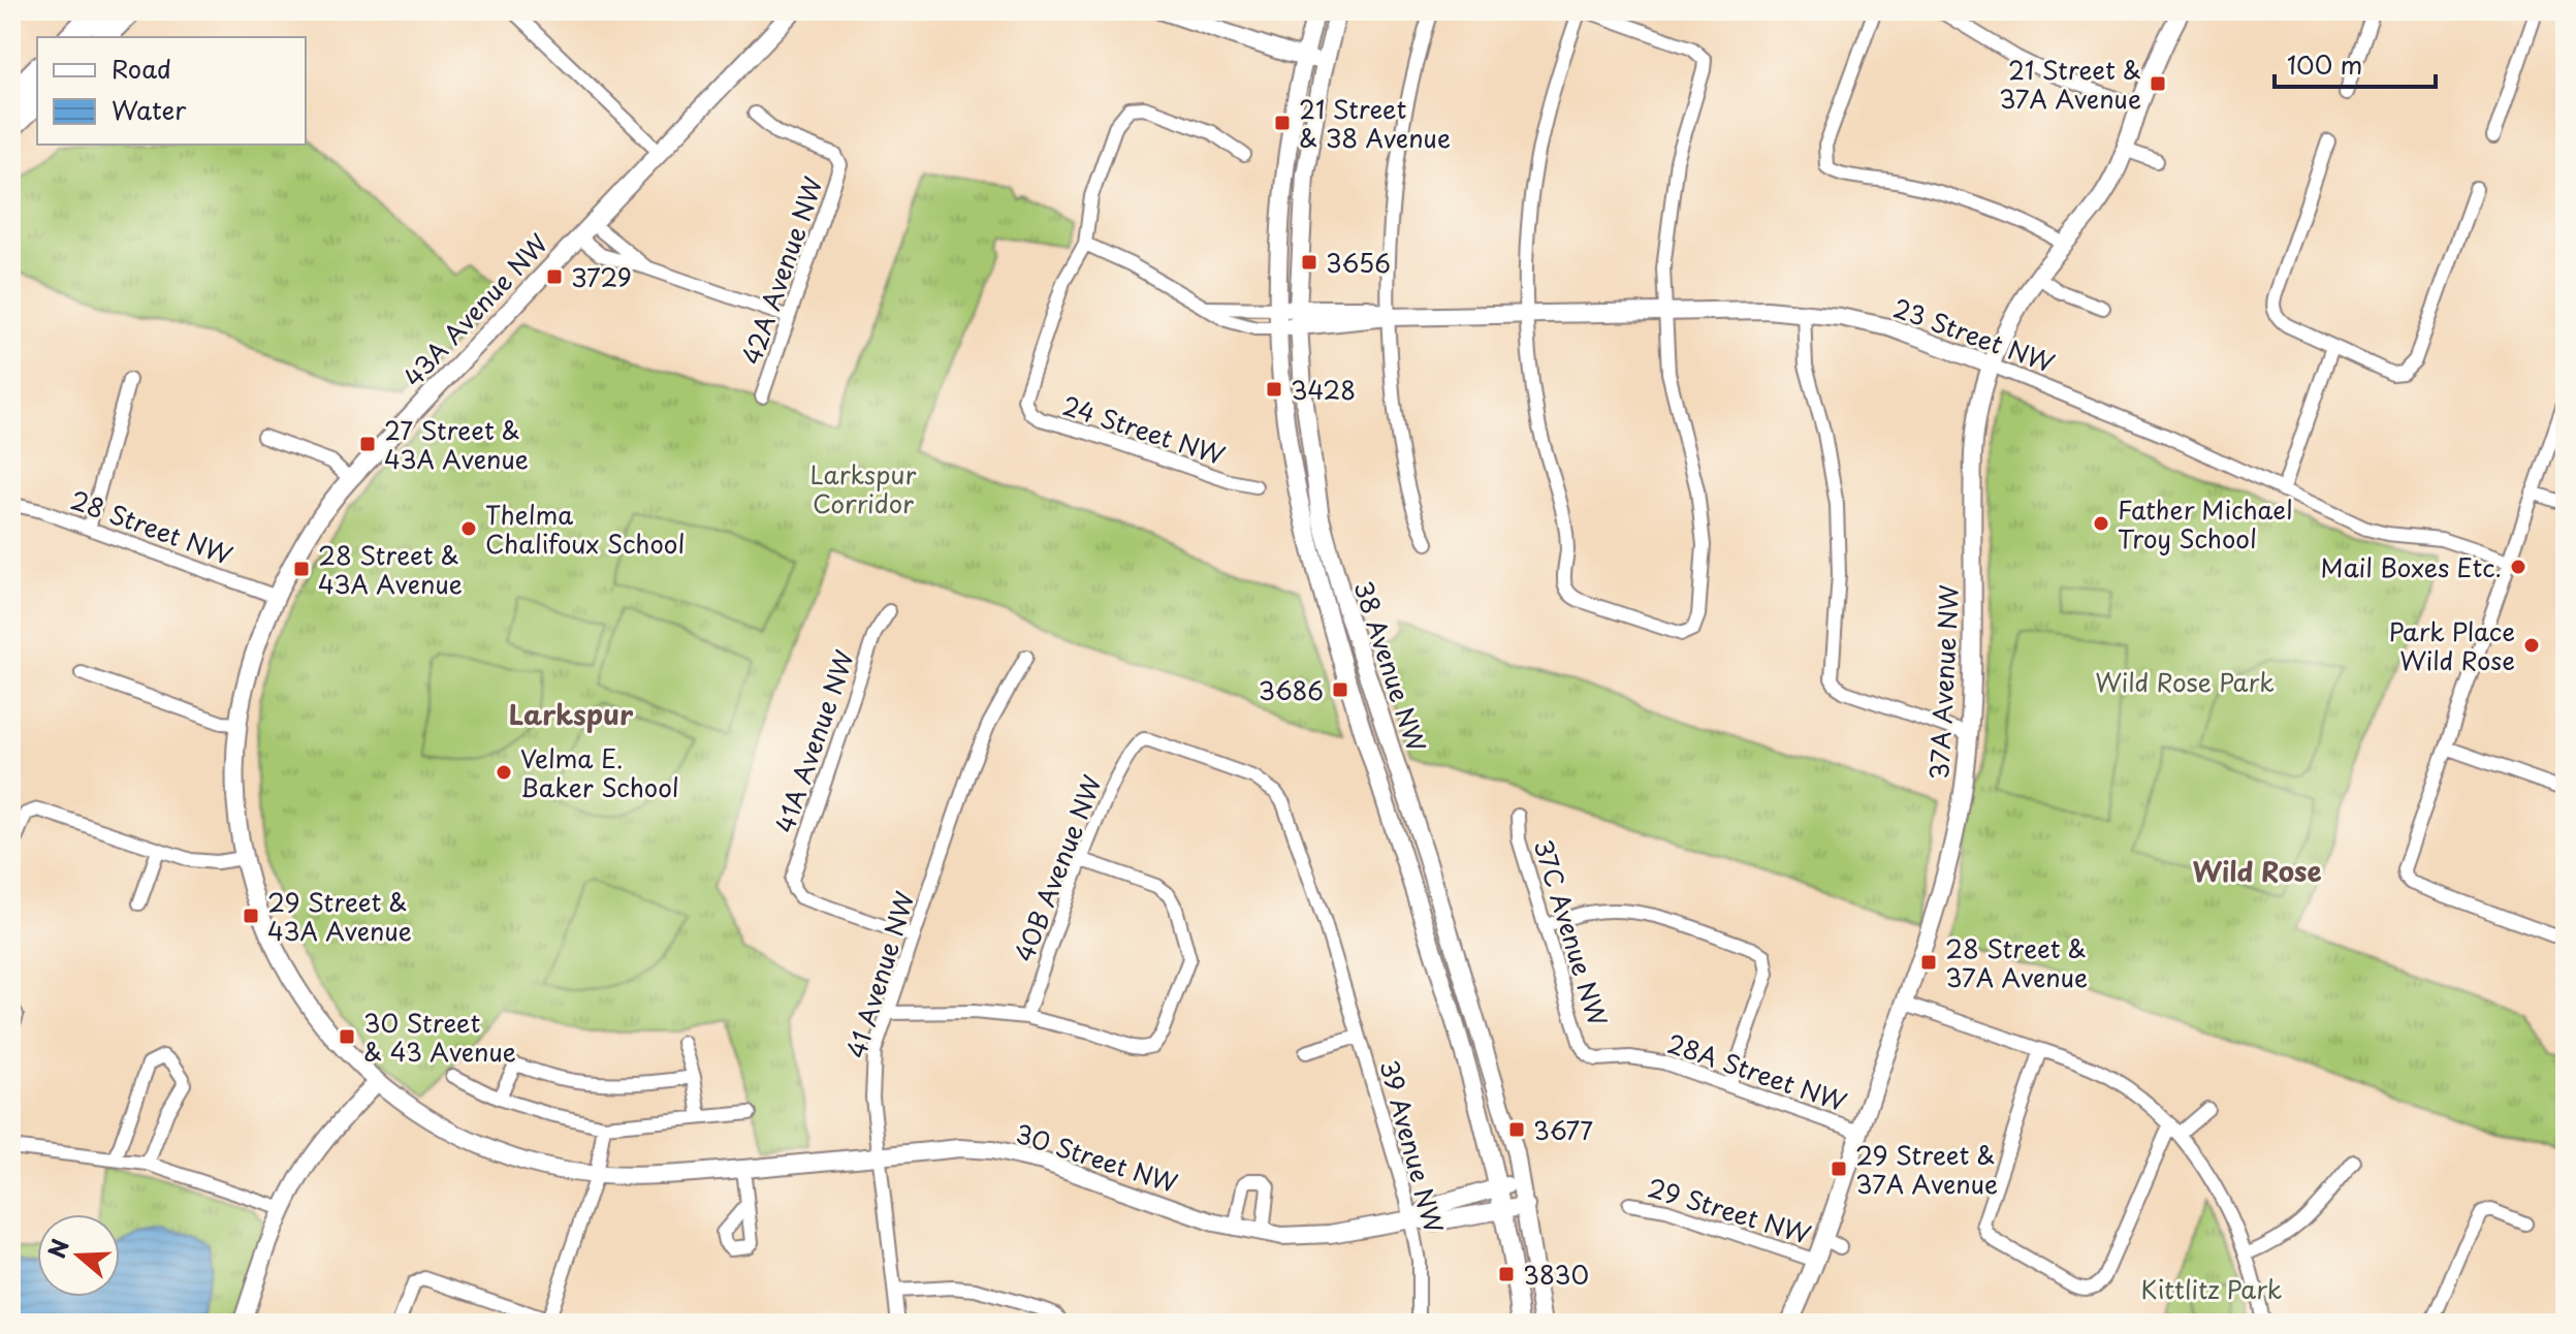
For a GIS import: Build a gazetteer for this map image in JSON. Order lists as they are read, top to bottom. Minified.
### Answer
{"streets":{"street":["42A Avenue NW","43A Avenue NW","23 Street NW","24 Street NW","28 Street NW","38 Avenue NW","37A Avenue NW","41A Avenue NW","40B Avenue NW","37C Avenue NW","41 Avenue NW","28A Street NW","39 Avenue NW","30 Street NW","29 Street NW"]},"crossings":[["43A Avenue NW","28 Street NW"],["43A Avenue NW","30 Street NW"],["23 Street NW","24 Street NW"],["23 Street NW","38 Avenue NW"],["23 Street NW","37A Avenue NW"],["38 Avenue NW","30 Street NW"],["37A Avenue NW","28A Street NW"],["37A Avenue NW","29 Street NW"],["41A Avenue NW","41 Avenue NW"],["40B Avenue NW","39 Avenue NW"],["37C Avenue NW","28A Street NW"],["41 Avenue NW","30 Street NW"],["39 Avenue NW","30 Street NW"]],"districts":["Larkspur","Wild Rose"],"parks":["Larkspur Corridor","Wild Rose Park","Kittlitz Park"],"places":{"transit":["21 Street & 37A Avenue","21 Street & 38 Avenue","3656","3729","3428","27 Street & 43A Avenue","28 Street & 43A Avenue","3686","29 Street & 43A Avenue","28 Street & 37A Avenue","30 Street & 43 Avenue","3677","29 Street & 37A Avenue","3830"],"other":["Father Michael Troy School","Thelma Chalifoux School","Mail Boxes Etc.","Park Place Wild Rose","Velma E. Baker School"]},"legend":["Road","Water"],"scale_bar":"100 m","north":"left"}
